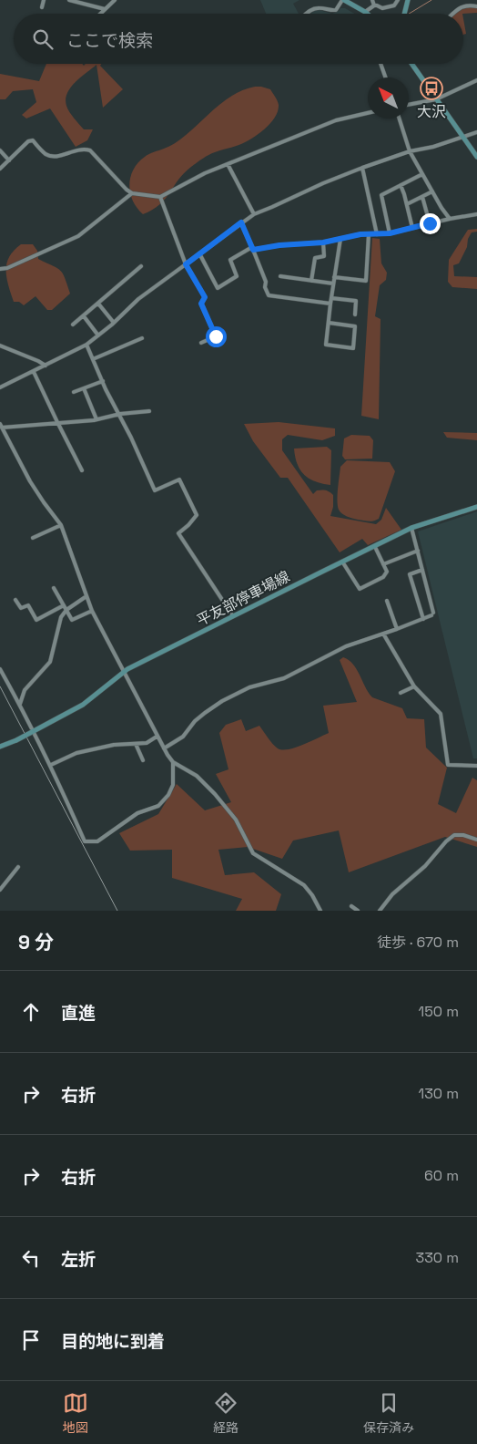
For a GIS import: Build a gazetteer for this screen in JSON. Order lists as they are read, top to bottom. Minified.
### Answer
{"streets":{"main road":["平友部停車場線"]},"places":{"bus stop":["大沢"]},"north":"top left","page":{"search":"ここで検索","heading":["9 分","徒歩 · 670 m"],"list":[["直進","150 m"],["右折","130 m"],["右折","60 m"],["左折","330 m"],"目的地に到着"],"nav":["地図","経路","保存済み"]}}
